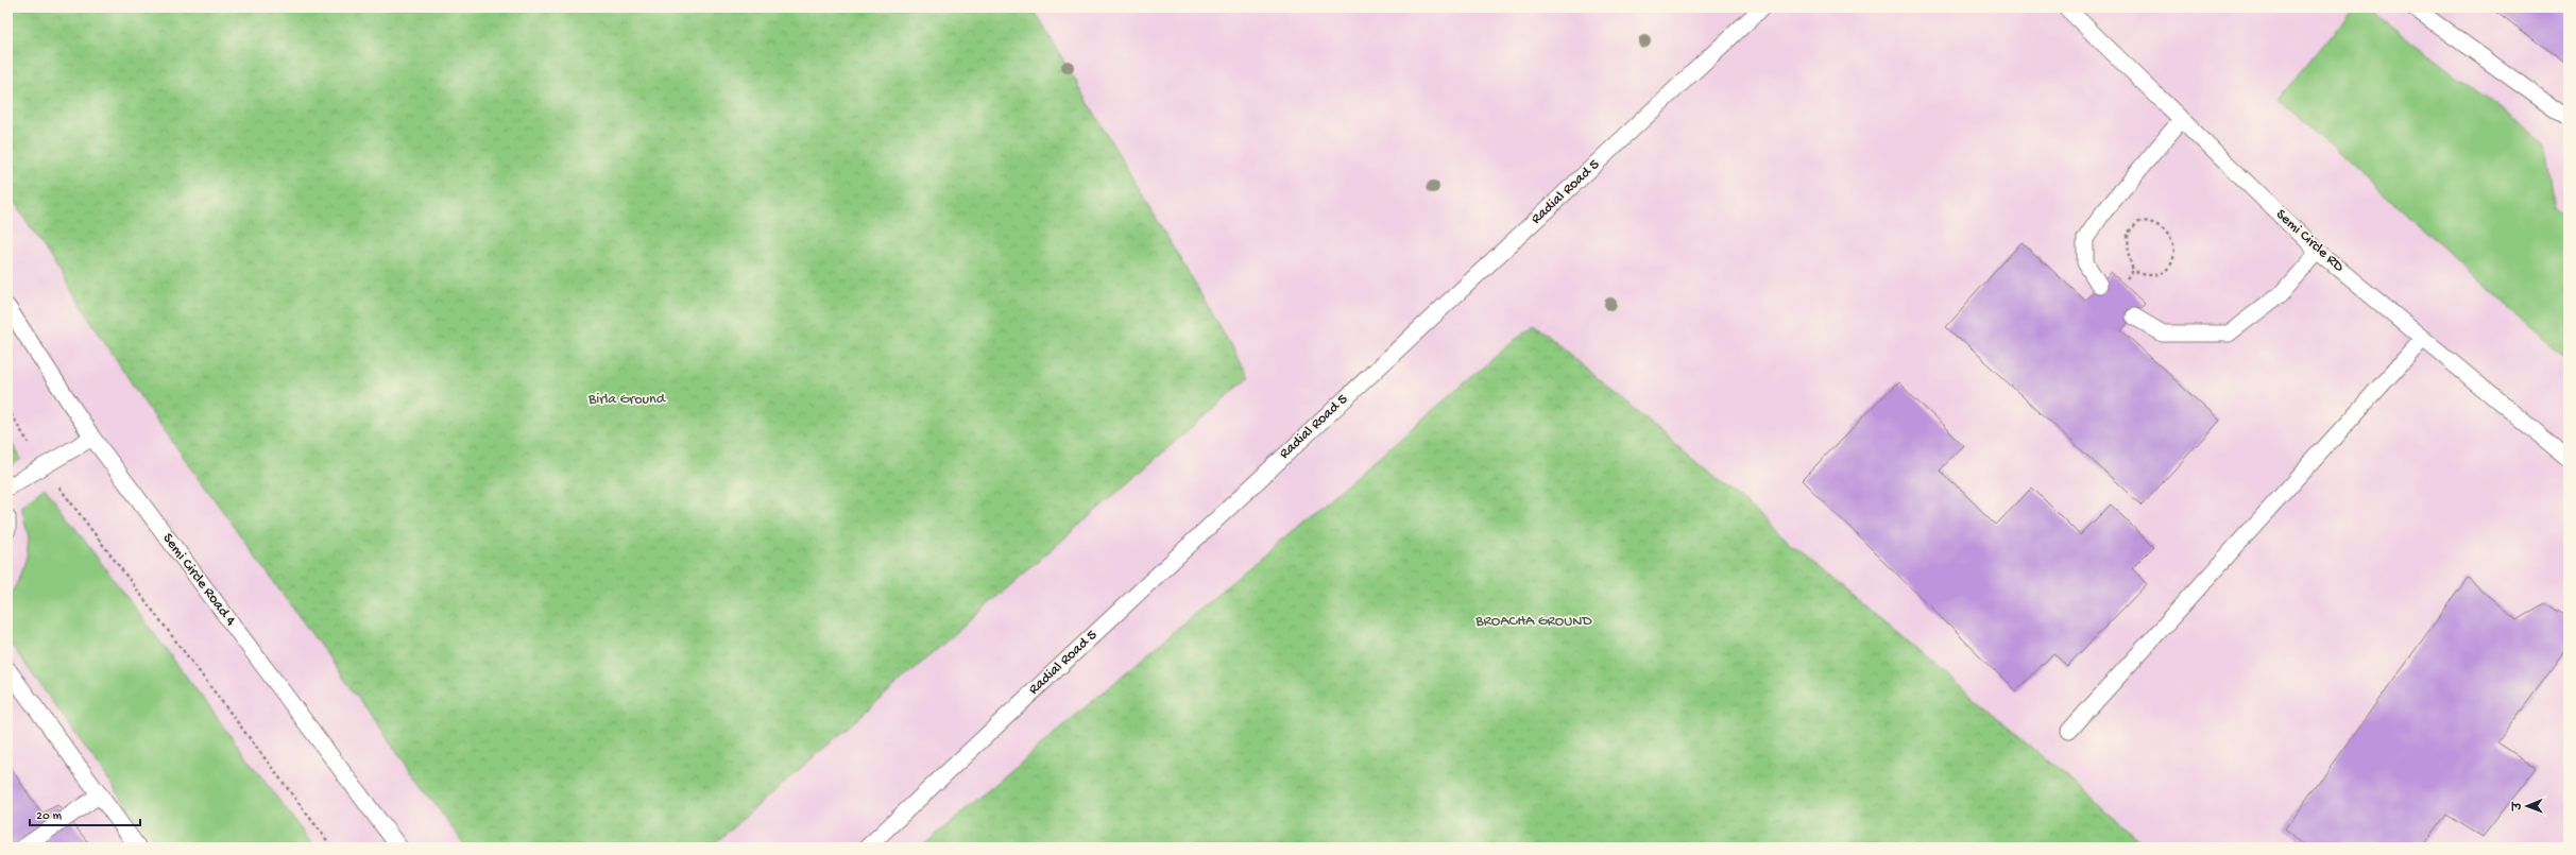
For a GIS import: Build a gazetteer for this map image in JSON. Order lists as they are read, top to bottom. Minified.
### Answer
{"streets":{"lane":["Radial Road 5","Semi Circle RD","Semi Circle Road 4"]},"parks":["Birla Ground","BROACHA GROUND"],"scale_bar":"20 m","north":"left"}
